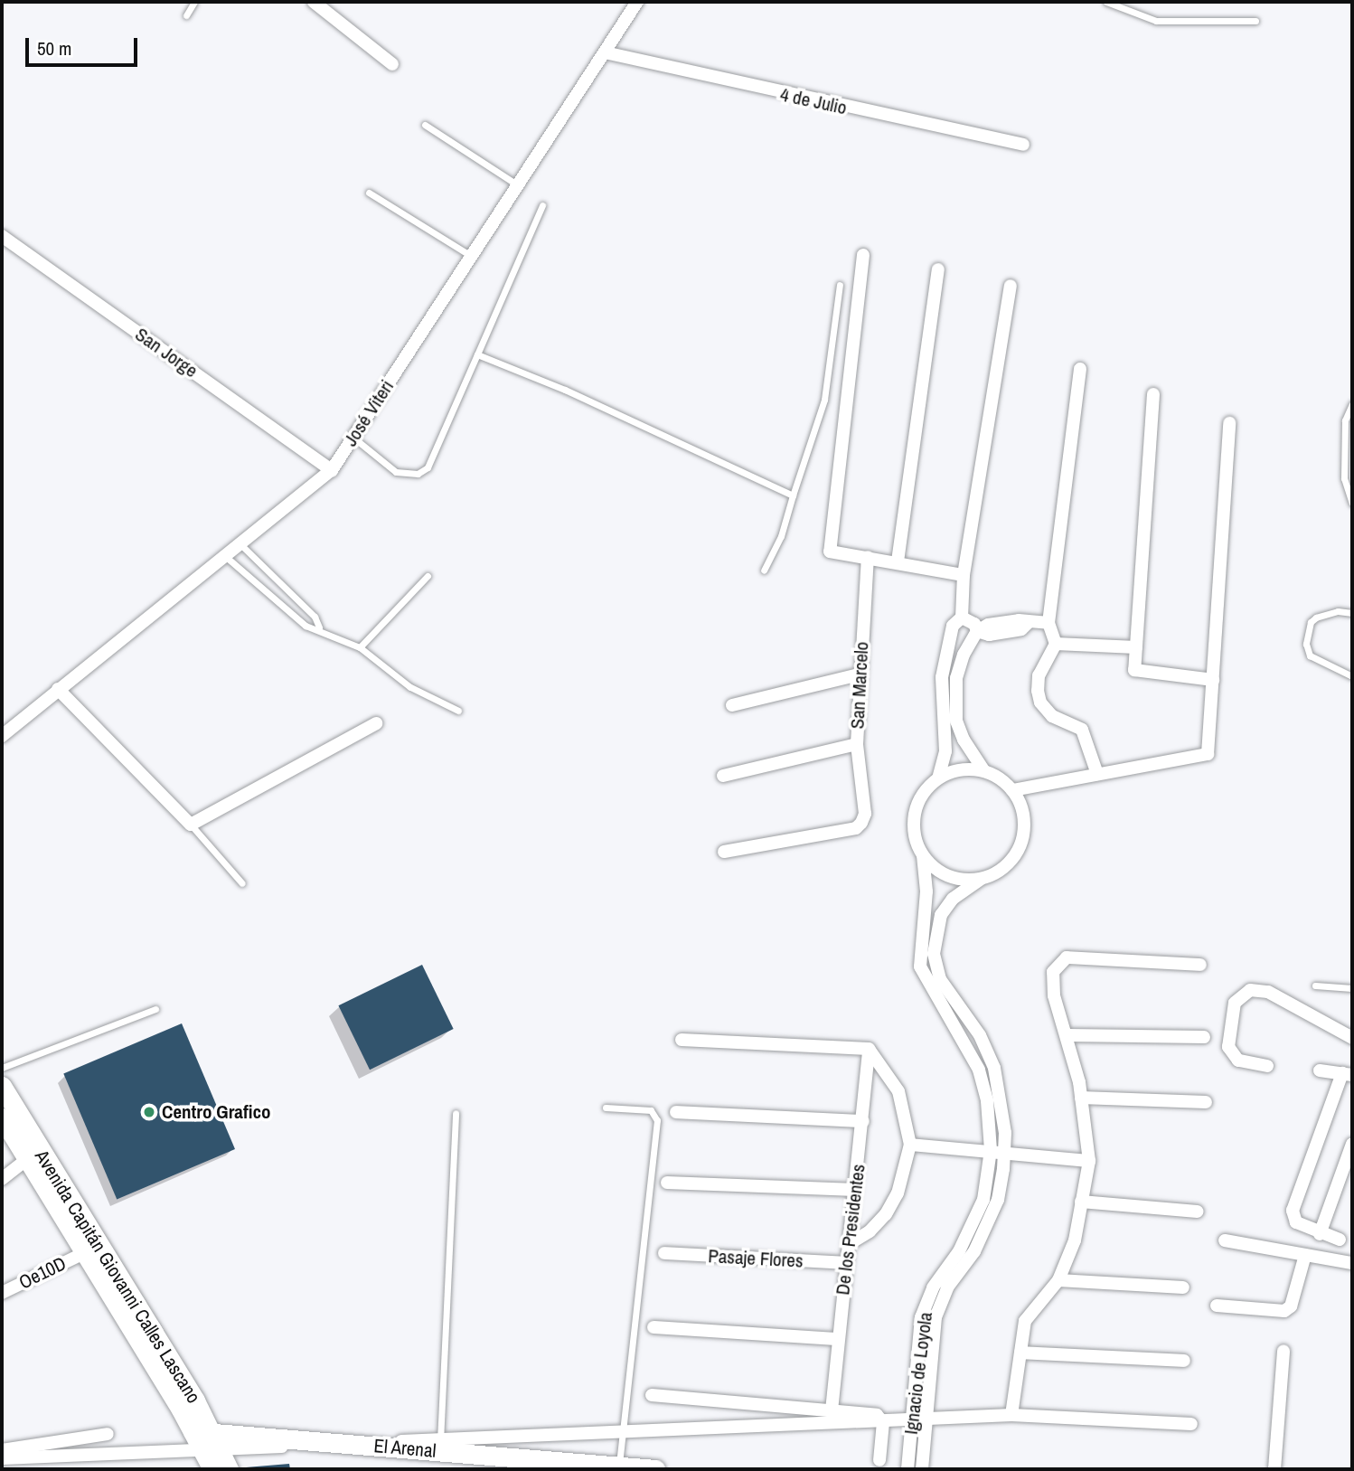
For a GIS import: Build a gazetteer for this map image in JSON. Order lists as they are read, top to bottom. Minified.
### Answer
{"streets":{"main road":["Avenida Capitán Giovanni Calles Lascano","El Arenal"],"street":["4 de Julio","San Jorge","José Viteri","San Marcelo","De los Presidentes","Pasaje Flores","Oe10D","Ignacio de Loyola"]},"crossings":[["4 de Julio","José Viteri"],["San Jorge","José Viteri"],["De los Presidentes","Pasaje Flores"],["Oe10D","Avenida Capitán Giovanni Calles Lascano"],["Avenida Capitán Giovanni Calles Lascano","El Arenal"]],"places":["Centro Grafico"],"scale_bar":"50 m"}
